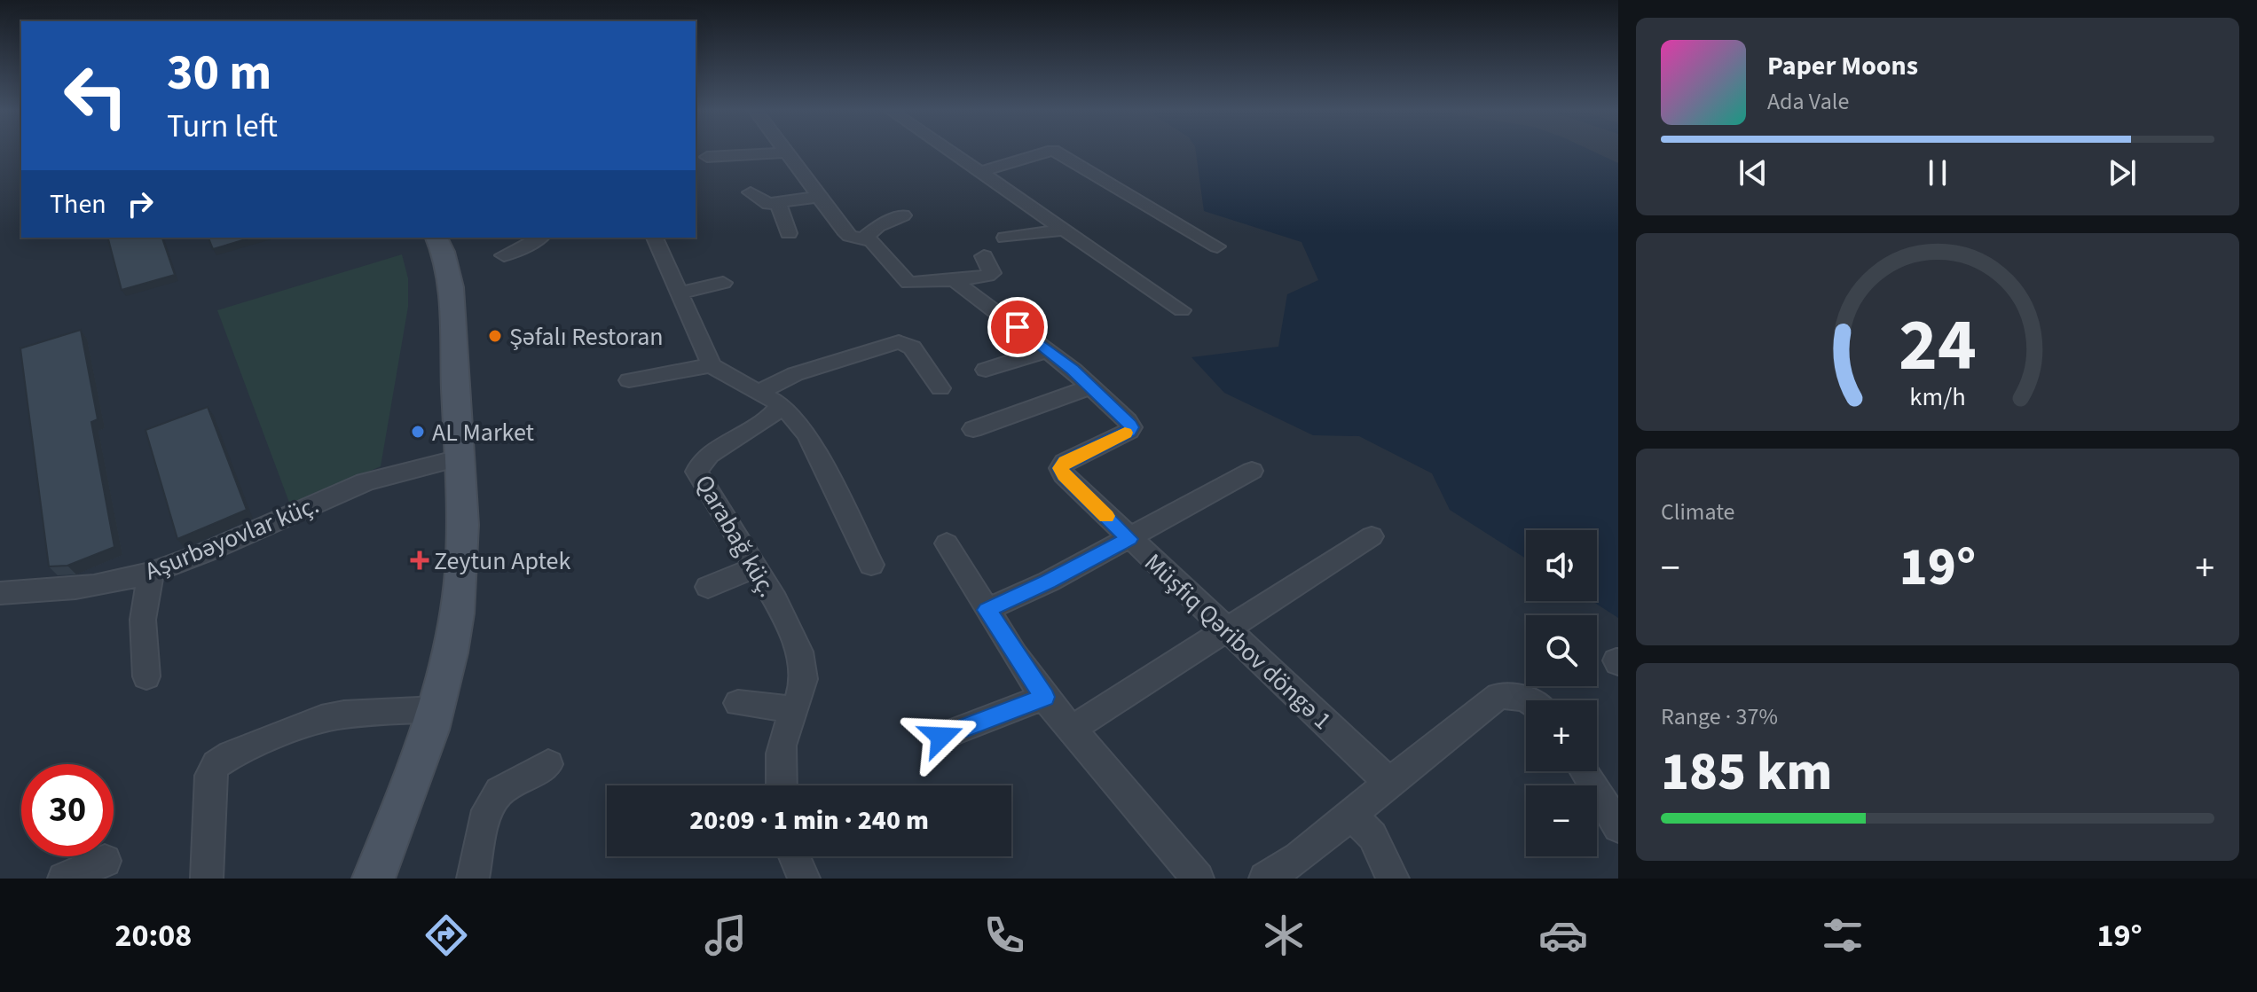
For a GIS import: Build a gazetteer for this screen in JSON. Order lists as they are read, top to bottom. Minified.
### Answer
{"streets":{"street":["Qarabağ küç.","Aşurbəyovlar küç.","Müşfiq Qəribov döngə 1"]},"places":{"other":["Şəfalı Restoran","AL Market"],"health":["Zeytun Aptek"]},"page":{"turn":["30 m","Turn left"],"song":["Paper Moons","Ada Vale"],"then":"Then","tile":["Climate",["Range · 37%","185 km"]],"map_buttons":["+","−"],"heat":["−","19°","+"],"limit":"30","trip":"20:09 · 1 min · 240 m","tabs":["20:08","19°"],"gauge":["24","km/h"]}}
